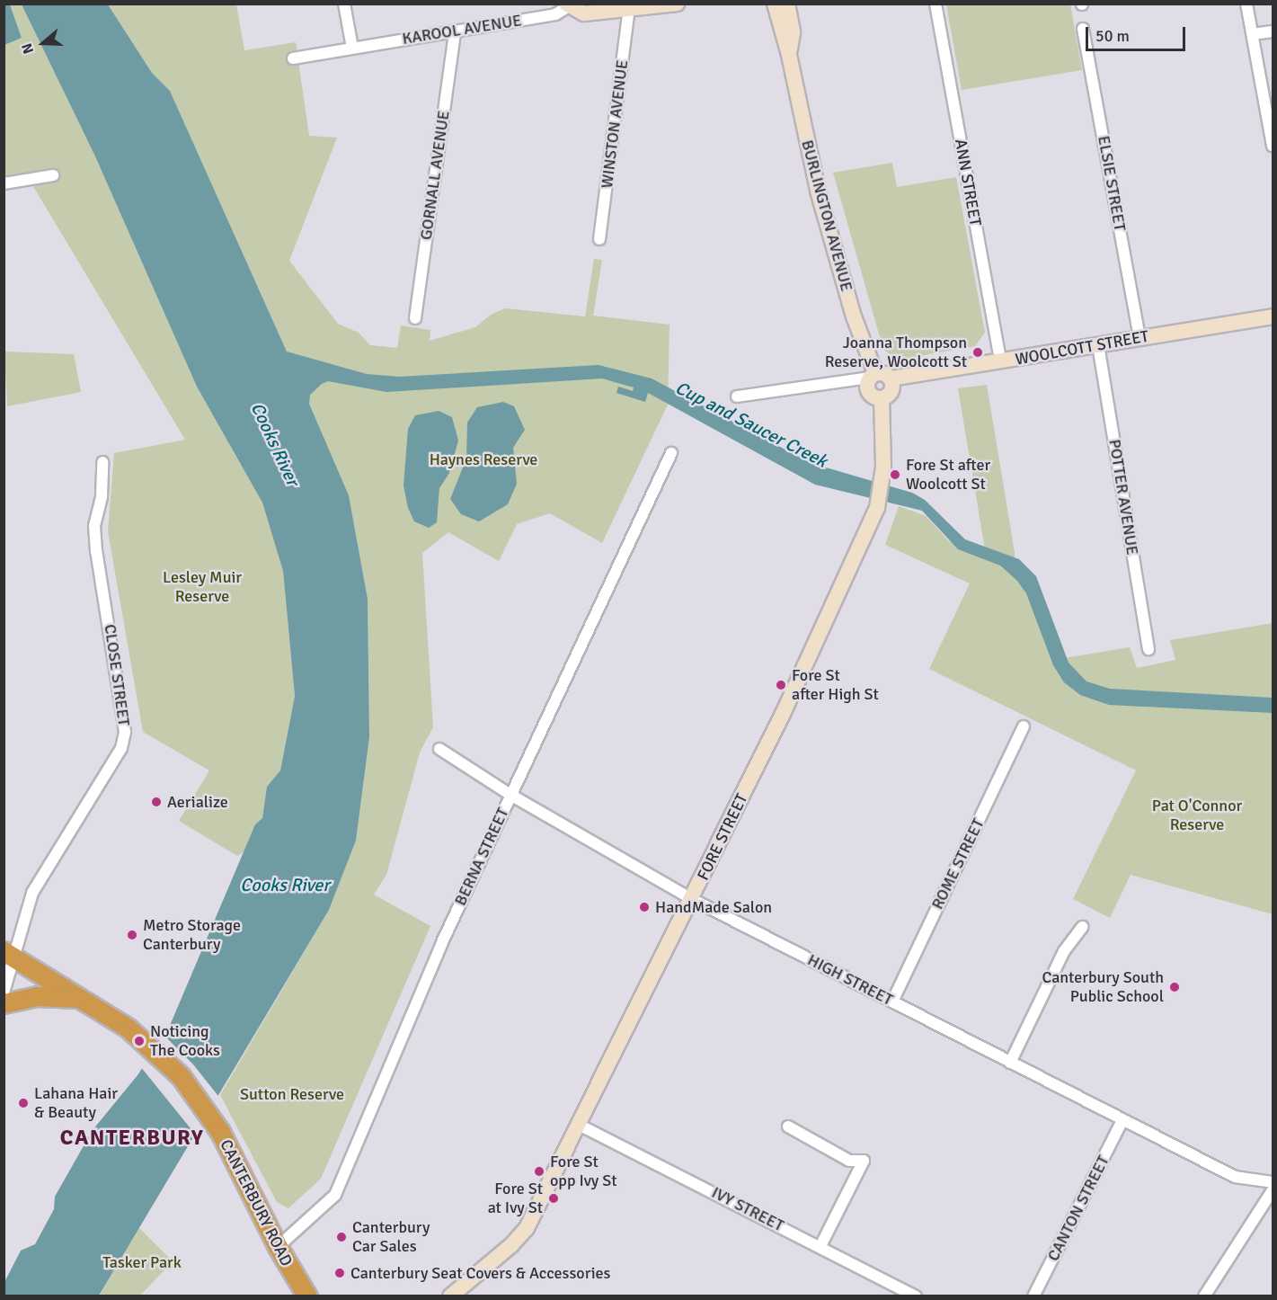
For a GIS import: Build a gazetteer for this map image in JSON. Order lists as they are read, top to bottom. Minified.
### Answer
{"streets":{"highway":["CANTERBURY ROAD"],"main road":["KAROOL AVENUE","BURLINGTON AVENUE","WOOLCOTT STREET","FORE STREET"],"street":["WINSTON AVENUE","GORNALL AVENUE","ANN STREET","ELSIE STREET","POTTER AVENUE","CLOSE STREET","BERNA STREET","ROME STREET","HIGH STREET","CANTON STREET","IVY STREET"]},"crossings":[["KAROOL AVENUE","WINSTON AVENUE"],["KAROOL AVENUE","GORNALL AVENUE"],["ANN STREET","WOOLCOTT STREET"],["ELSIE STREET","WOOLCOTT STREET"],["BURLINGTON AVENUE","WOOLCOTT STREET"],["BURLINGTON AVENUE","FORE STREET"],["WOOLCOTT STREET","POTTER AVENUE"],["WOOLCOTT STREET","FORE STREET"],["CLOSE STREET","CANTERBURY ROAD"],["FORE STREET","HIGH STREET"],["FORE STREET","IVY STREET"],["BERNA STREET","HIGH STREET"],["BERNA STREET","CANTERBURY ROAD"],["ROME STREET","HIGH STREET"],["HIGH STREET","CANTON STREET"]],"districts":["CANTERBURY"],"water":["Cup and Saucer Creek","Cooks River"],"parks":["Haynes Reserve","Lesley Muir Reserve","Pat O'Connor Reserve","Sutton Reserve","Tasker Park"],"places":["Joanna Thompson Reserve, Woolcott St","Fore St after Woolcott St","Fore St after High St","Aerialize","HandMade Salon","Metro Storage Canterbury","Canterbury South Public School","Noticing The Cooks","Lahana Hair & Beauty","Fore St opp Ivy St","Fore St at Ivy St","Canterbury Car Sales","Canterbury Seat Covers & Accessories"],"scale_bar":"50 m","north":"left"}
